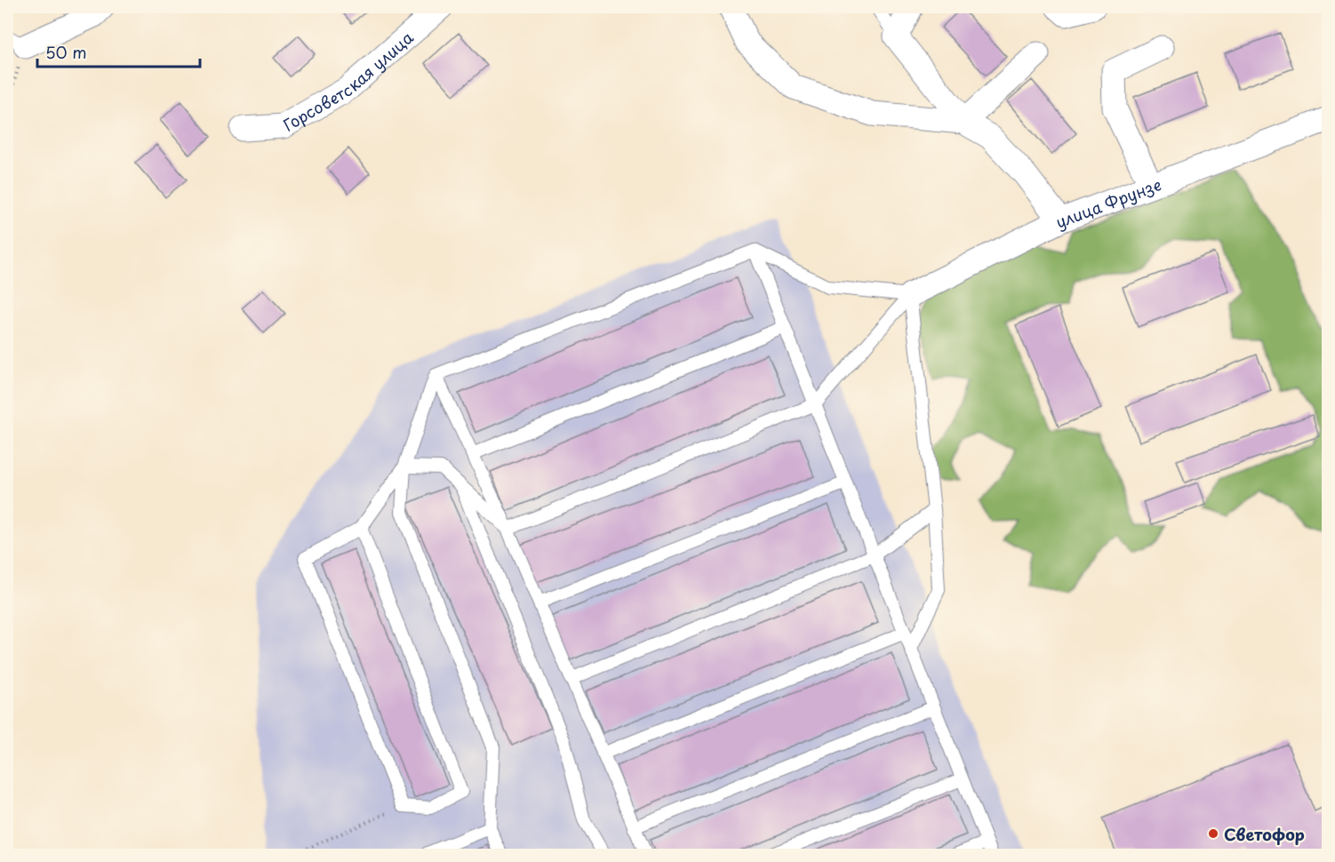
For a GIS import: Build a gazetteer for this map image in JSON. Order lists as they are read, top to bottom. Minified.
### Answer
{"streets":{"street":["Горсоветская улица","улица Фрунзе"]},"places":["Светофор"],"scale_bar":"50 m"}
